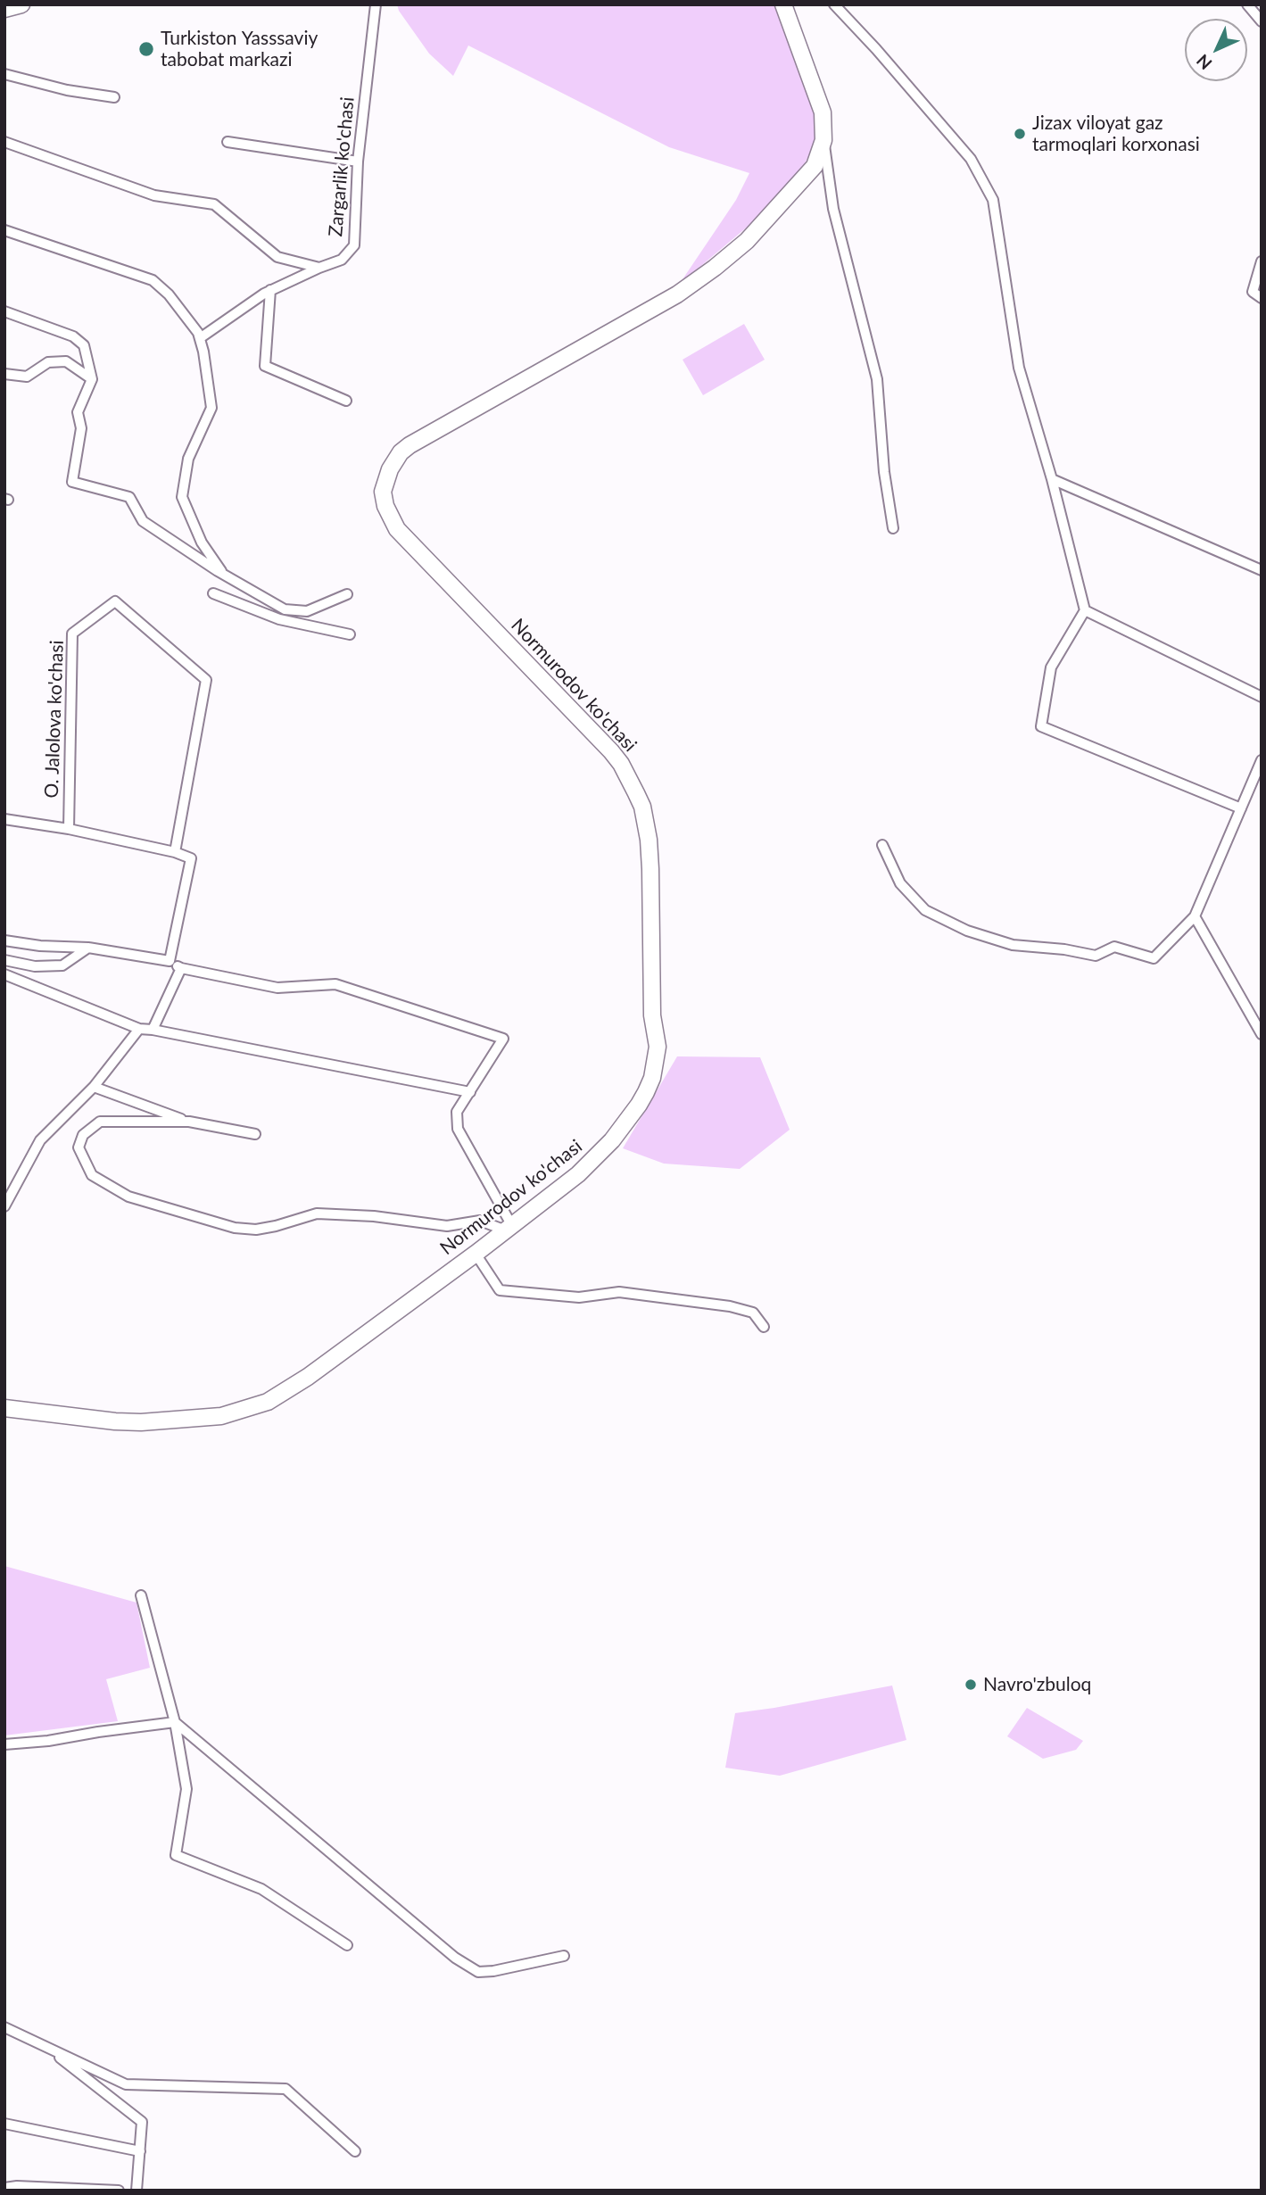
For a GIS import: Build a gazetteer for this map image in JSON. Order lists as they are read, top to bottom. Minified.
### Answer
{"streets":{"main road":["Normurodov ko'chasi"],"street":["Zargarlik ko'chasi","O. Jalolova ko'chasi"]},"places":["Turkiston Yasssaviy tabobat markazi","Jizax viloyat gaz tarmoqlari korxonasi","Navro'zbuloq"],"north":"bottom left"}
